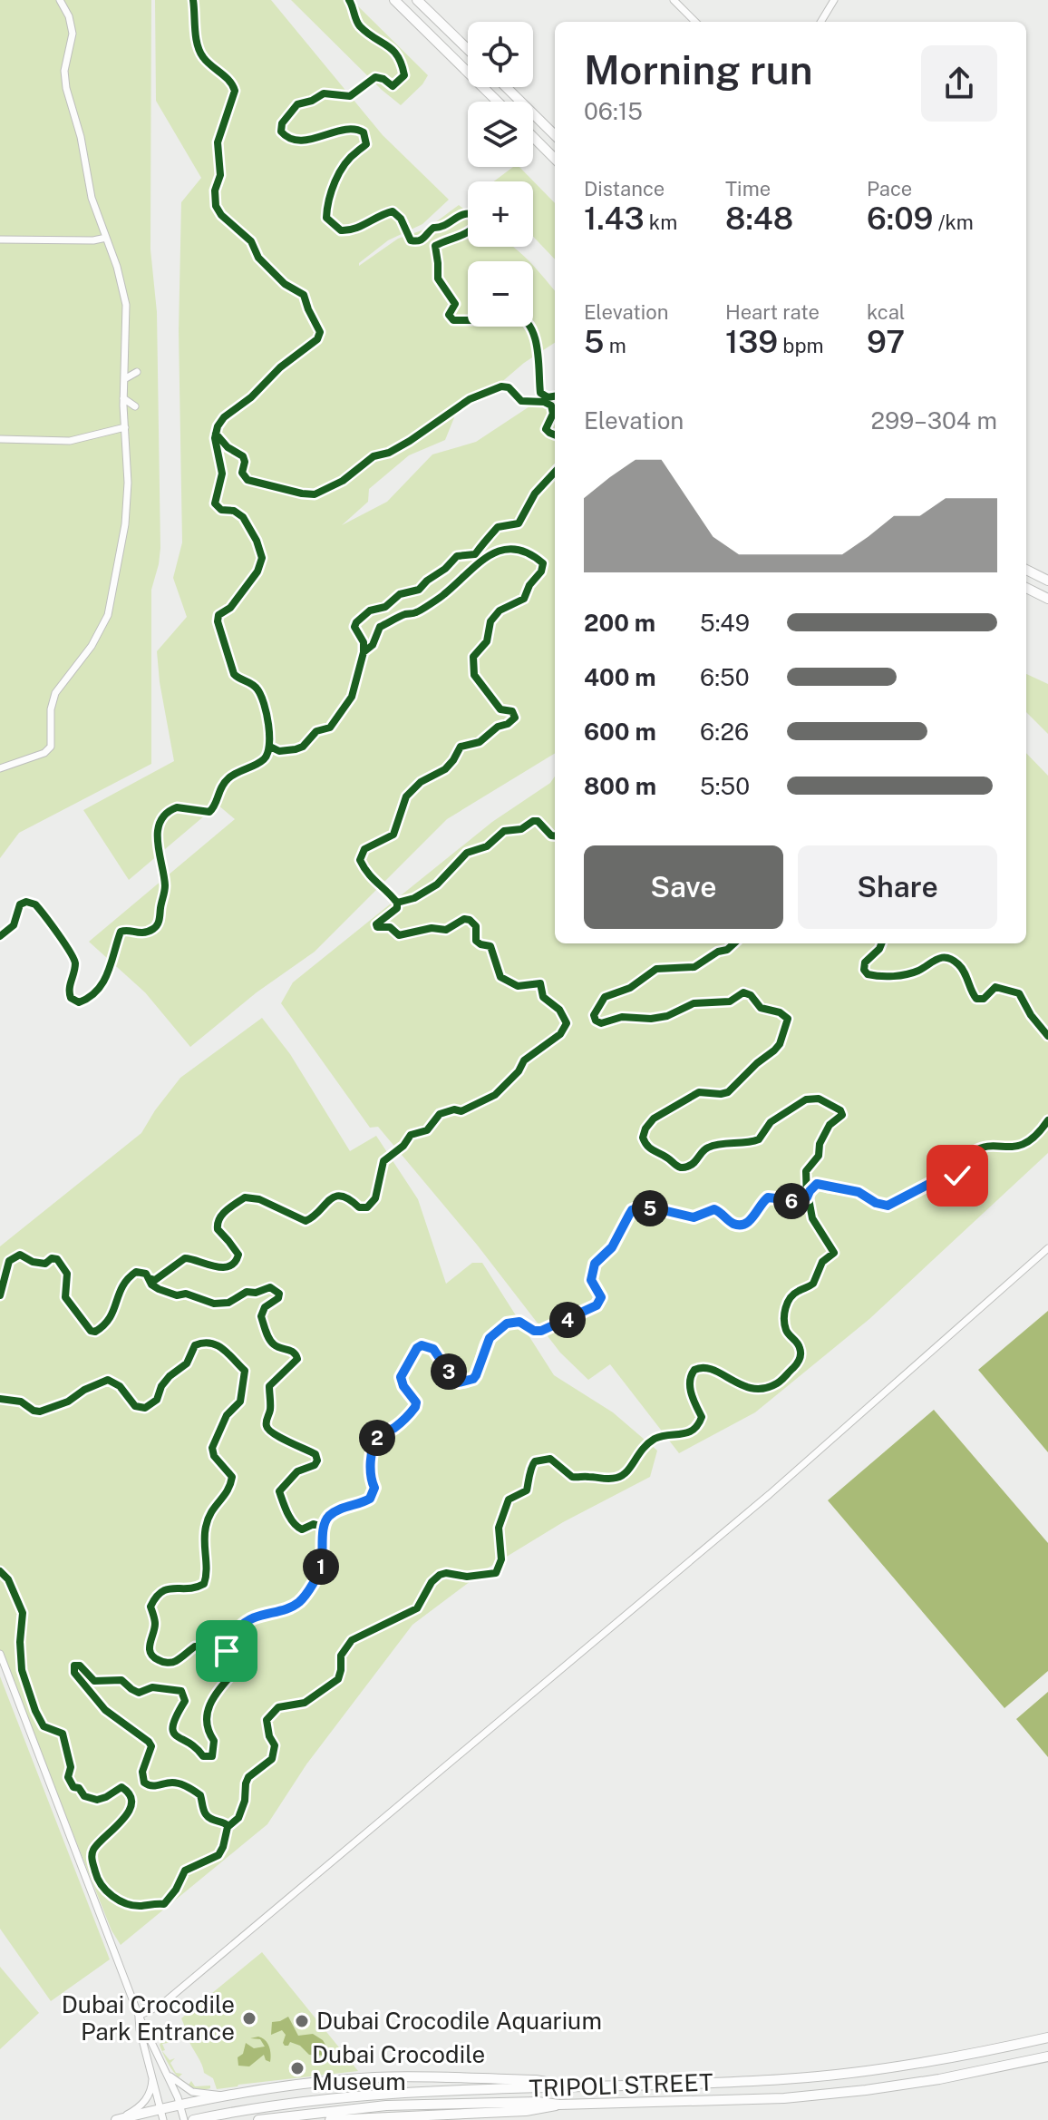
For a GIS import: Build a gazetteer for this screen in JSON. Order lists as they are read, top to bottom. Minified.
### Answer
{"streets":{"highway":["TRIPOLI STREET"]},"places":["Dubai Crocodile Park Entrance","Dubai Crocodile Aquarium","Dubai Crocodile Museum"],"page":{"map_buttons":["+","−"],"heading":["Morning run","06:15"],"stats":[["Distance","1.43 km"],["Time","8:48"],["Pace","6:09 /km"],["Elevation","5 m"],["Heart rate","139 bpm"],["kcal","97"]],"chart":["Elevation","299–304 m"],"list":[{"name":"200 m","note":"5:49"},{"name":"400 m","note":"6:50"},{"name":"600 m","note":"6:26"},{"name":"800 m","note":"5:50"}],"buttons":["Save","Share"],"pins":["6","5","4","3","2","1"]}}
